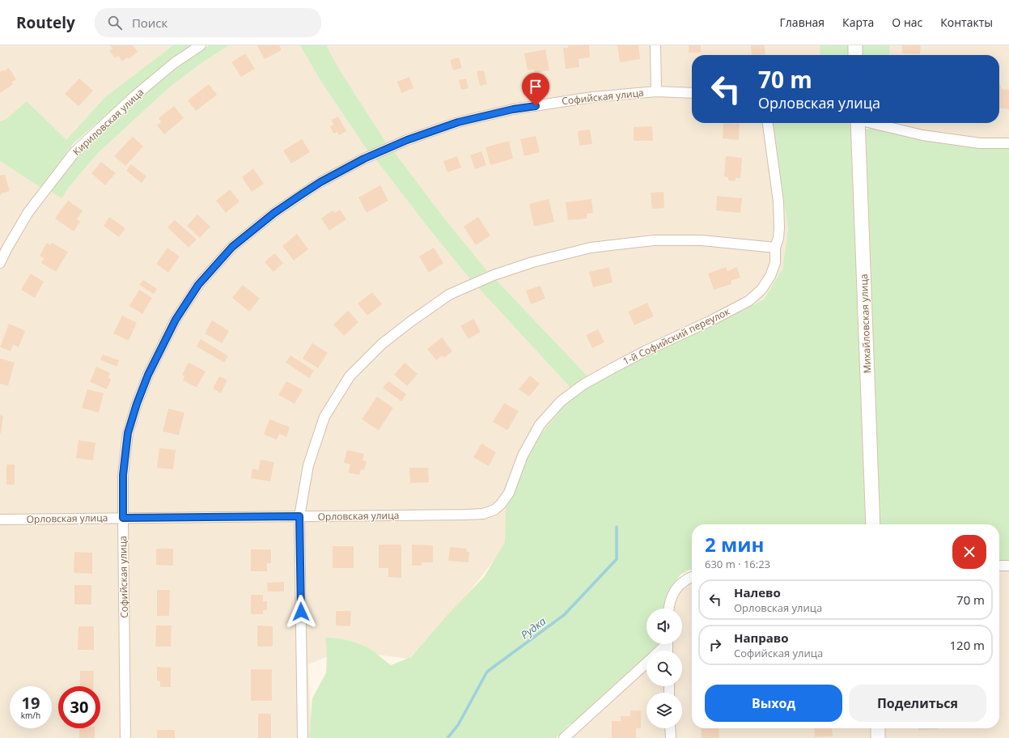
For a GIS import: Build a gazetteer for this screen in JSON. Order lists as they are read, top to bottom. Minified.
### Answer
{"streets":{"street":["Софийская улица","Кириловская улица","Михайловская улица","1-й Софийский переулок","Орловская улица"]},"crossings":[["Софийская улица","Орловская улица"],["1-й Софийский переулок","Орловская улица"]],"water":["Рудка"],"page":{"header":"Routely","search":"Поиск","nav":["Главная","Карта","О нас","Контакты"],"turn":["70 m","Орловская улица"],"heading":["2 мин","630 m · 16:23"],"list":[{"name":"Налево","note":"Орловская улица","value":"70 m"},{"name":"Направо","note":"Софийская улица","value":"120 m"}],"buttons":["Выход","Поделиться"],"speed":"19 km/h","limit":"30"}}
